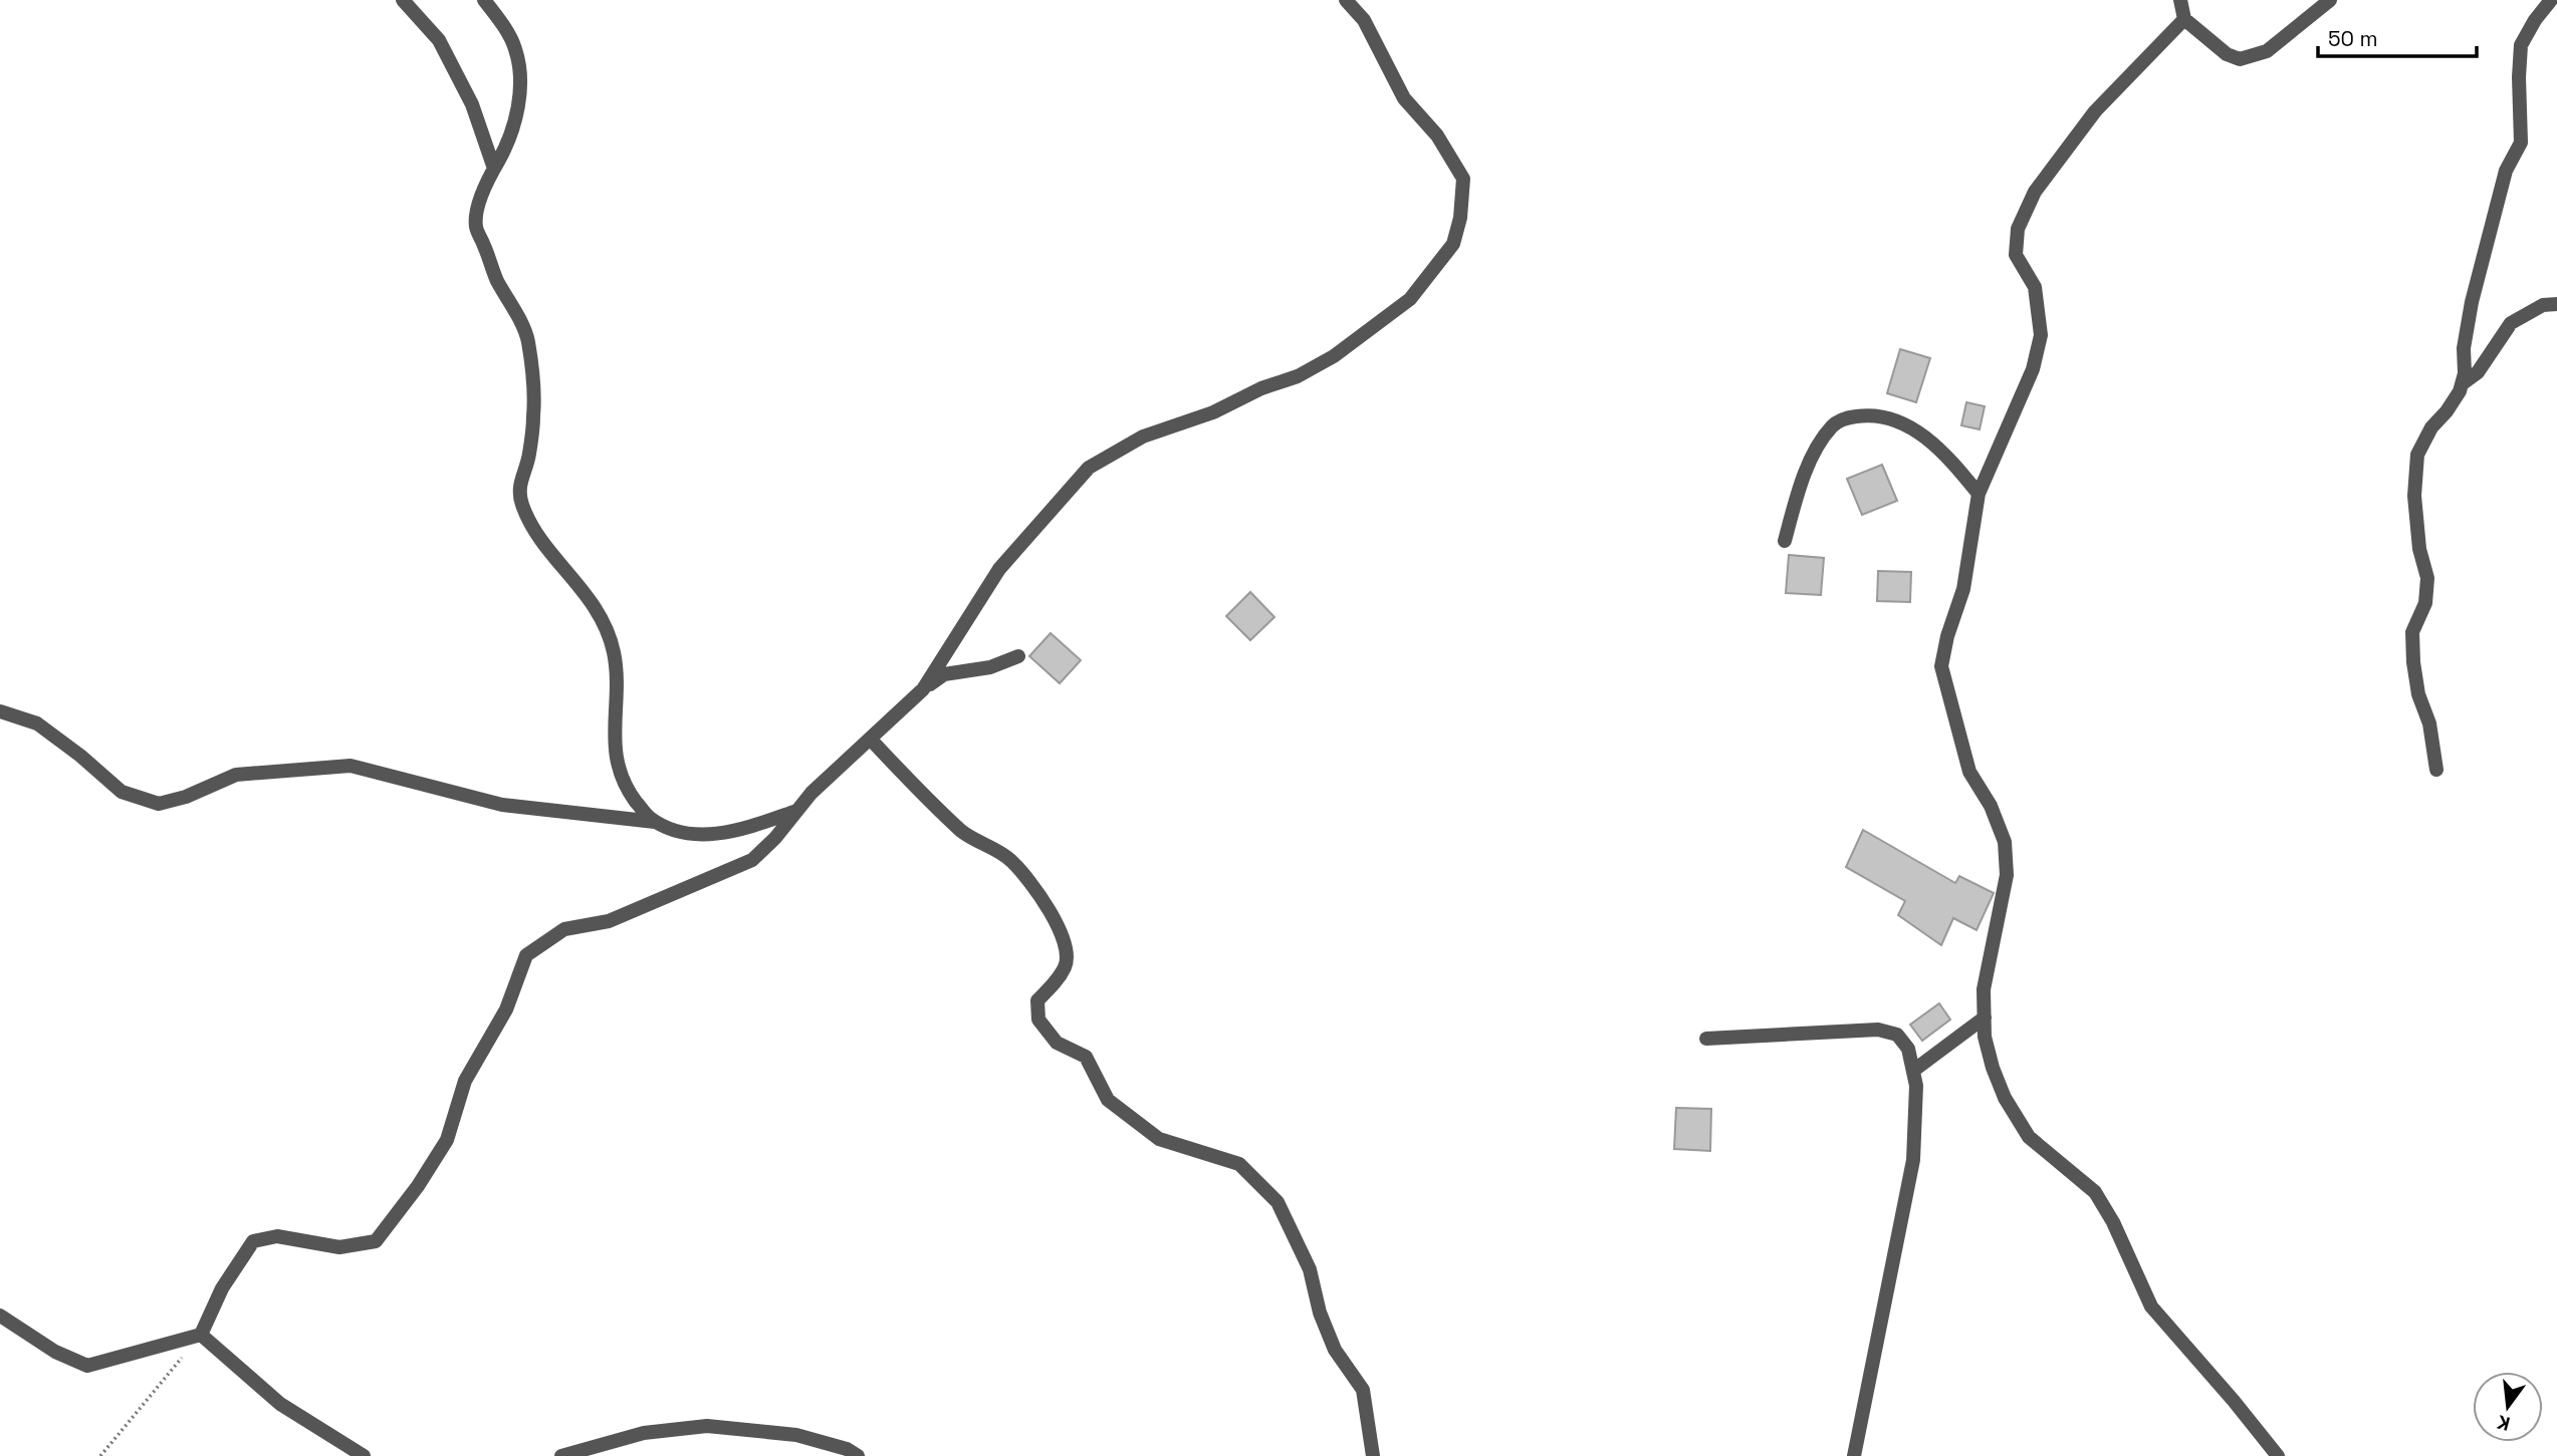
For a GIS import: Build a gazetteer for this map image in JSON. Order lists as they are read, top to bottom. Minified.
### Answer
{"scale_bar":"50 m","north":"bottom"}
